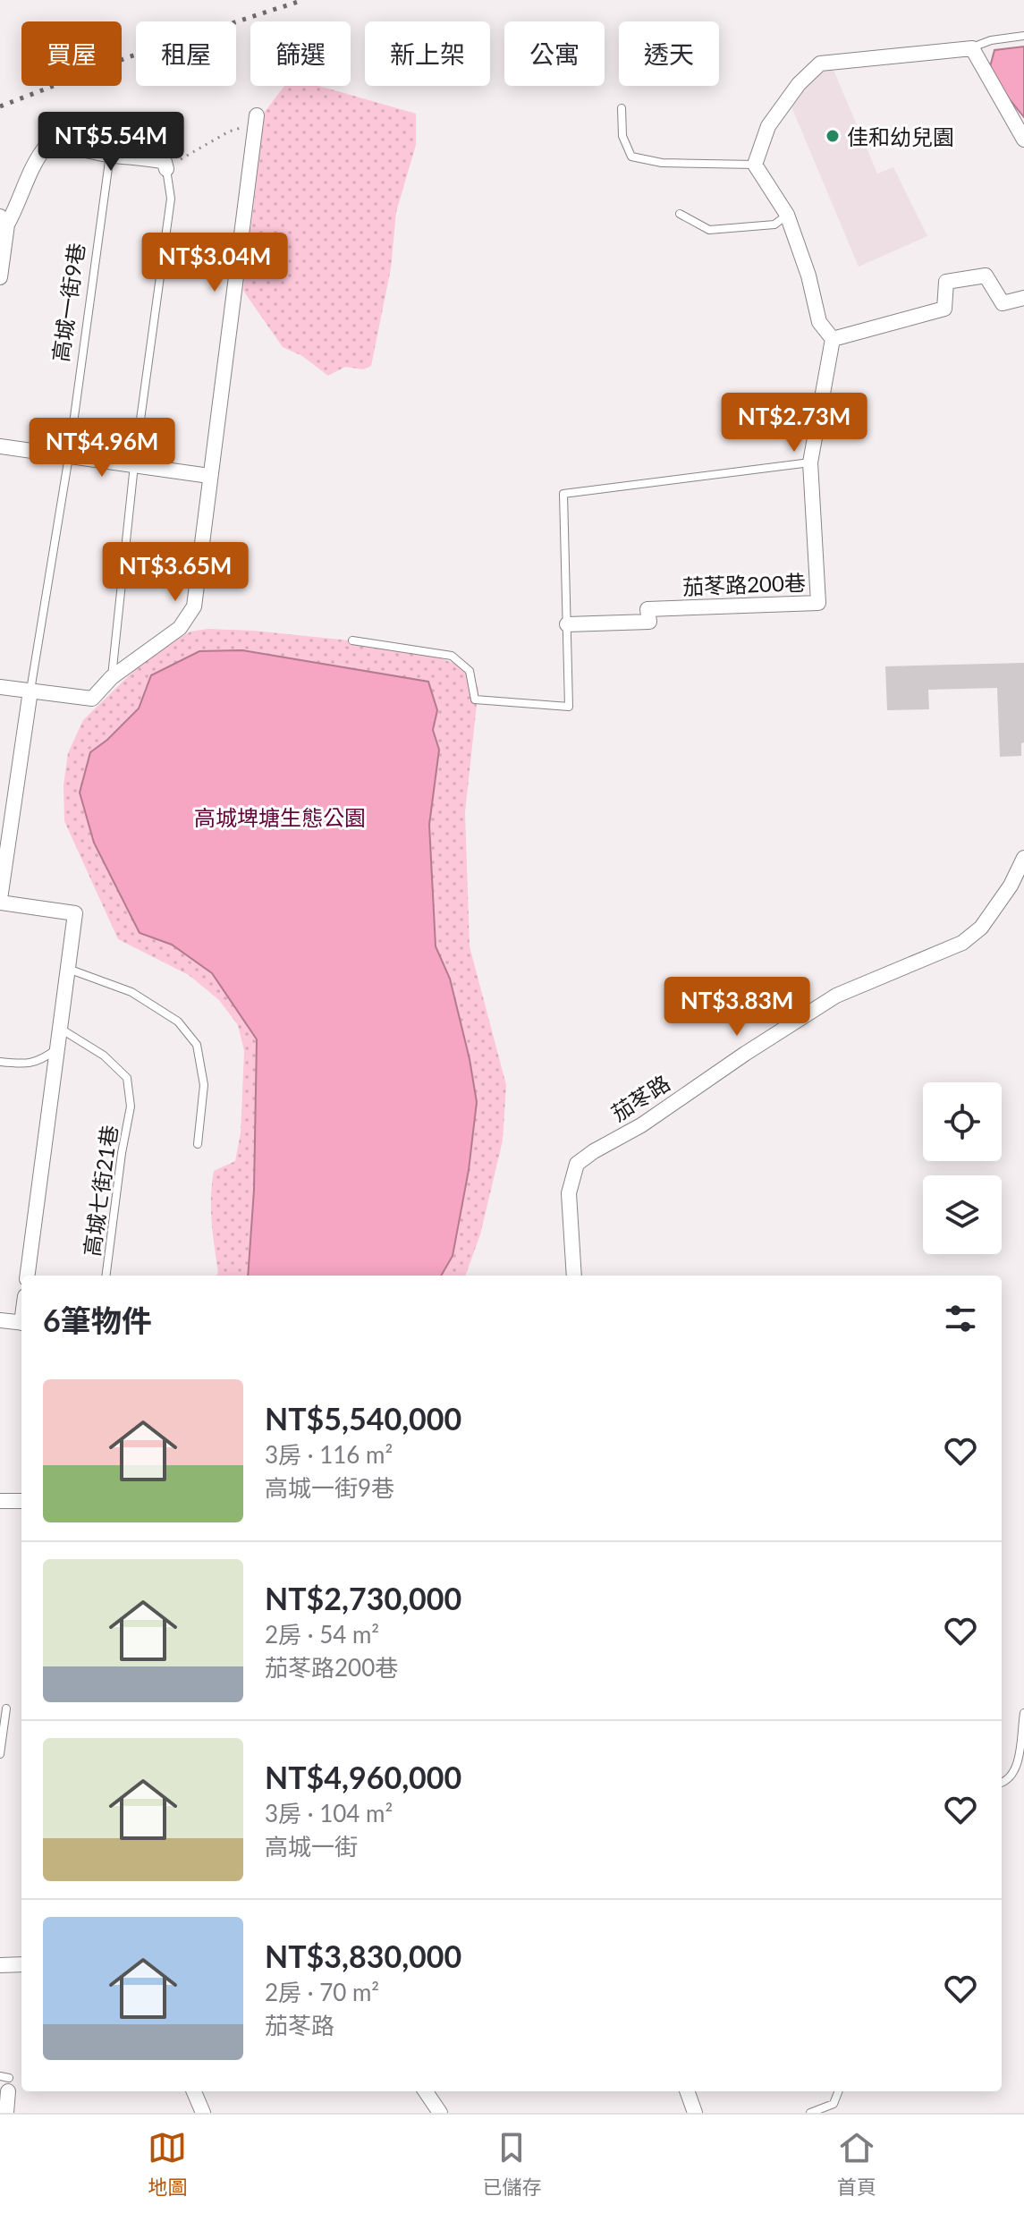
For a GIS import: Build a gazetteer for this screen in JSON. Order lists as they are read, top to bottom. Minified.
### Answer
{"streets":{"street":["茄苳路200巷","茄苳路"],"lane":["高城一街9巷","高城七街21巷"]},"parks":["高城埤塘生態公園"],"places":["佳和幼兒園"],"page":{"chip":["買屋","租屋","篩選","新上架","公寓","透天"],"price":["NT$5.54M","NT$3.04M","NT$2.73M","NT$4.96M","NT$3.65M","NT$3.83M"],"heading":"6筆物件","list":[{"name":"NT$5,540,000","note":"3房 · 116 m² · 高城一街9巷"},{"name":"NT$2,730,000","note":"2房 · 54 m² · 茄苳路200巷"},{"name":"NT$4,960,000","note":"3房 · 104 m² · 高城一街"},{"name":"NT$3,830,000","note":"2房 · 70 m² · 茄苳路"}],"tabs":["地圖","已儲存","首頁"]}}
